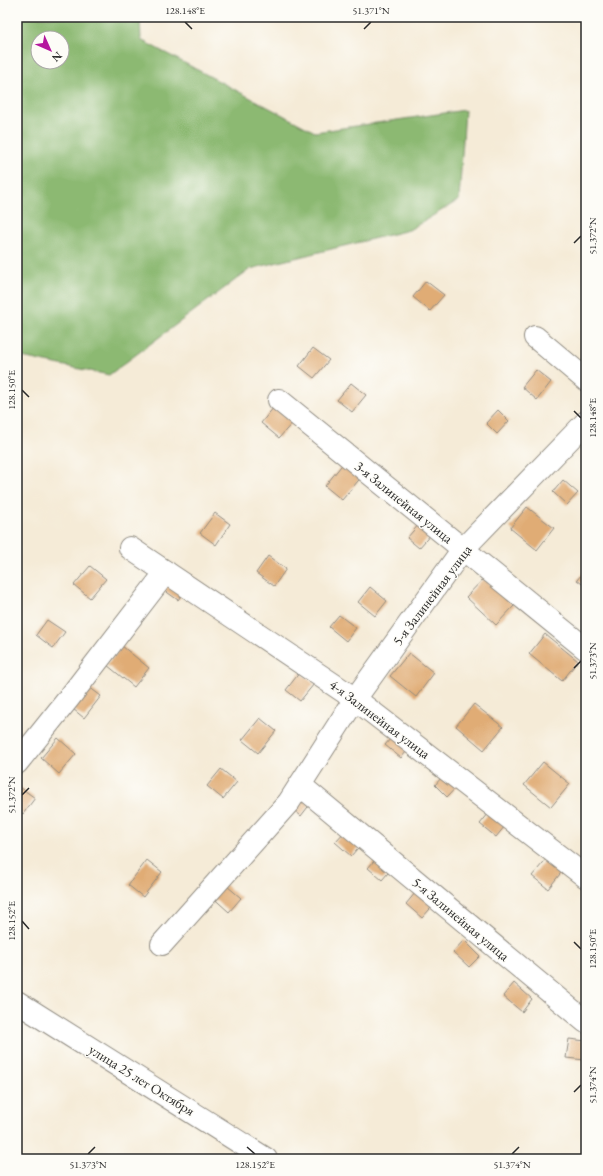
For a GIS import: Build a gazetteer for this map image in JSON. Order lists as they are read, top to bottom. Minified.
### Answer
{"streets":{"street":["3-я Залинейная улица","5-я Залинейная улица","4-я Залинейная улица","улица 25 лет Октября"]},"crossings":[["3-я Залинейная улица","5-я Залинейная улица"],["5-я Залинейная улица","4-я Залинейная улица"]],"north":"bottom right","coordinates":["128.148°E","51.371°N","51.372°N","128.150°E","51.373°N","128.152°E","51.374°N"]}
